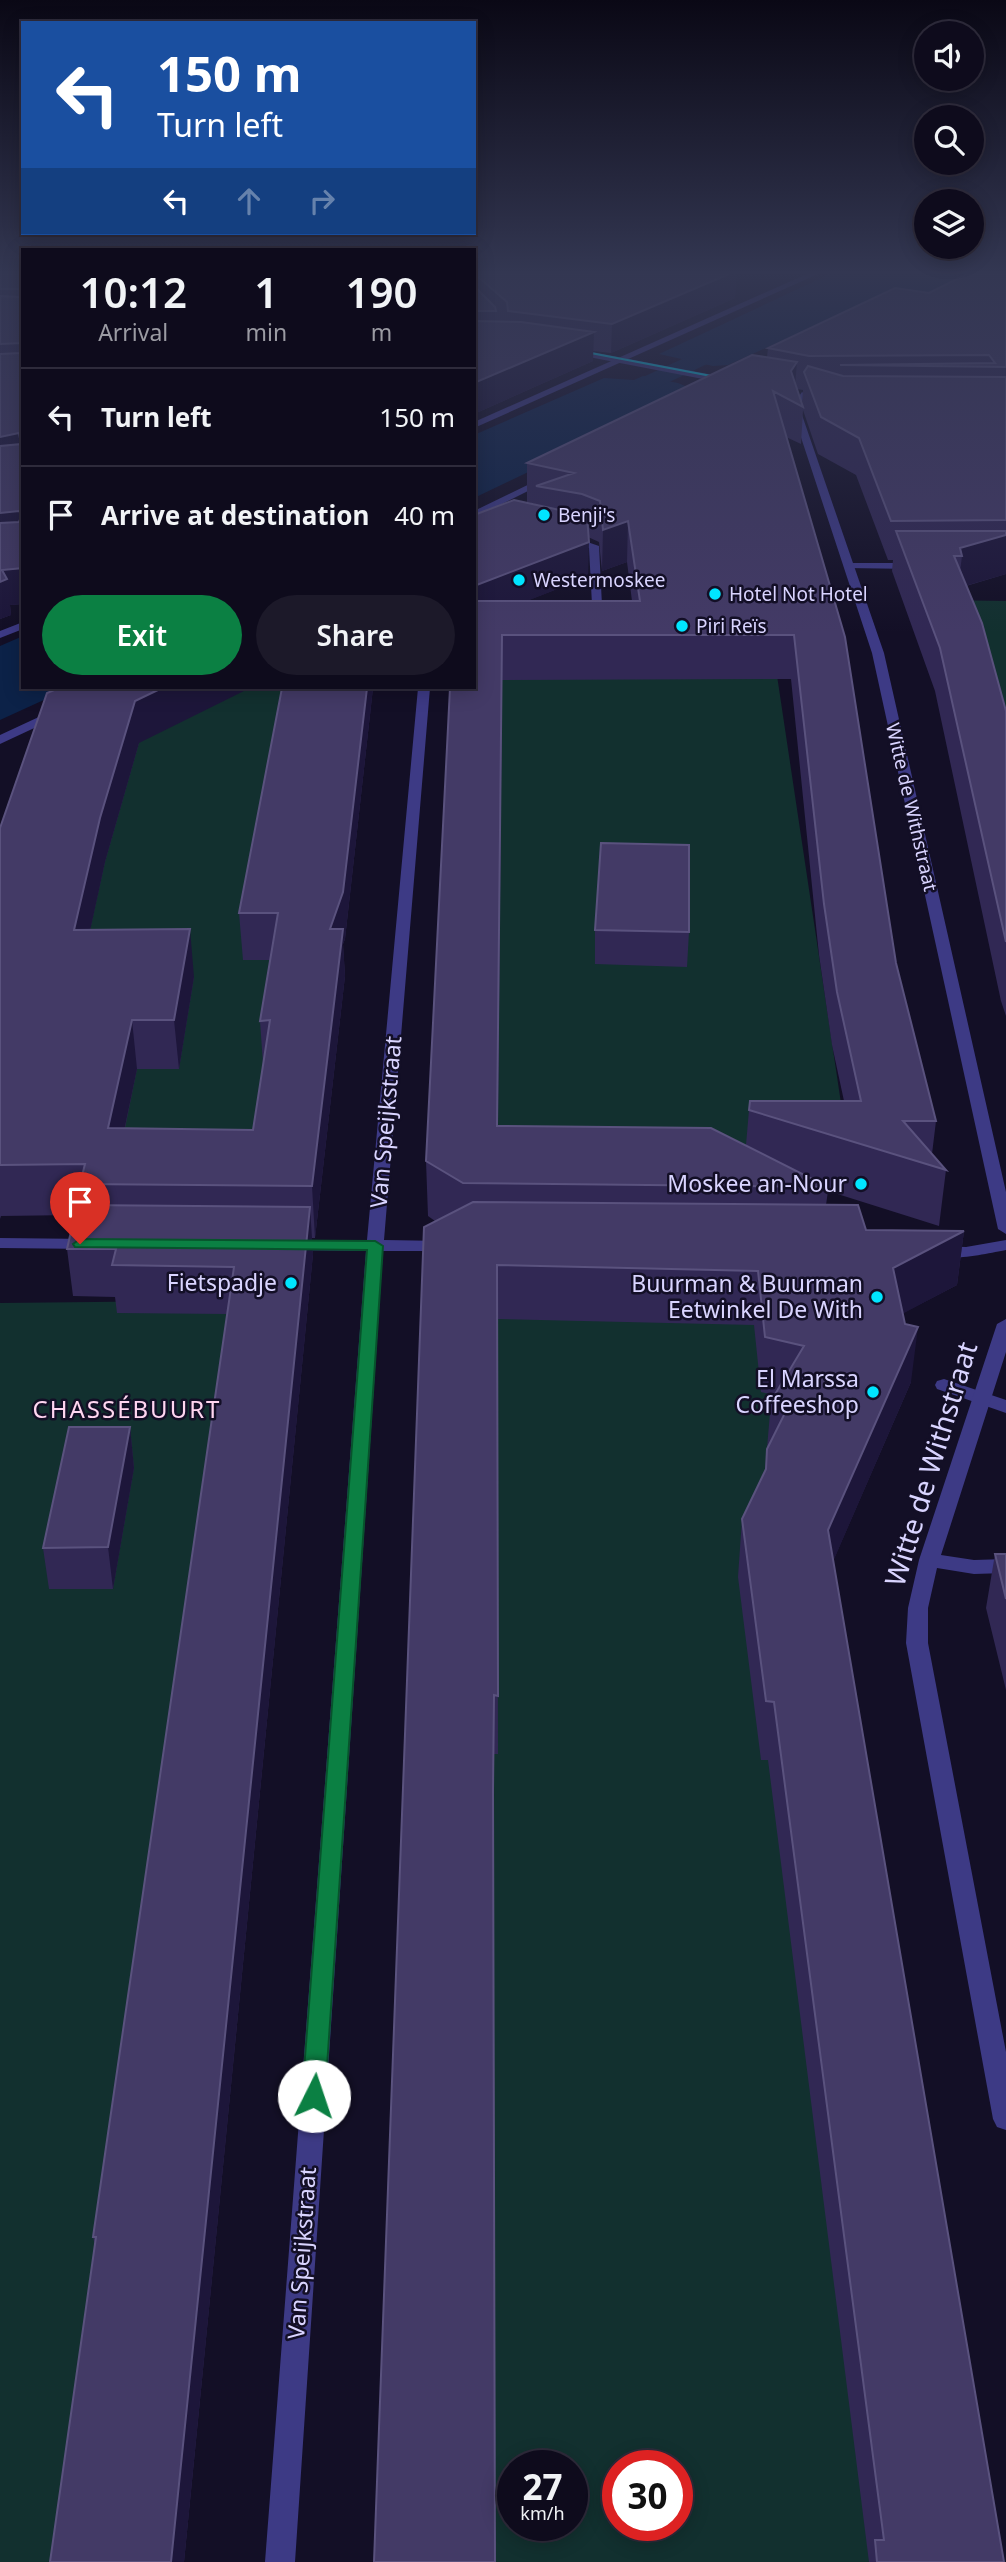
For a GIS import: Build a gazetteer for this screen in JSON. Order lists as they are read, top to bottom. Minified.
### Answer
{"streets":{"street":["Witte de Withstraat","Van Speijkstraat"]},"districts":["CHASSÉBUURT"],"places":["Benji's","Westermoskee","Hotel Not Hotel","Piri Reïs","Moskee an-Nour","Fietspadje","Buurman & Buurman Eetwinkel De With","El Marssa Coffeeshop"],"page":{"turn":["150 m","Turn left"],"eta":["10:12","Arrival","1","min","190","m"],"list":[{"name":"Turn left","value":"150 m"},{"name":"Arrive at destination","value":"40 m"}],"buttons":["Exit","Share"],"speed":"27 km/h","limit":"30"}}
